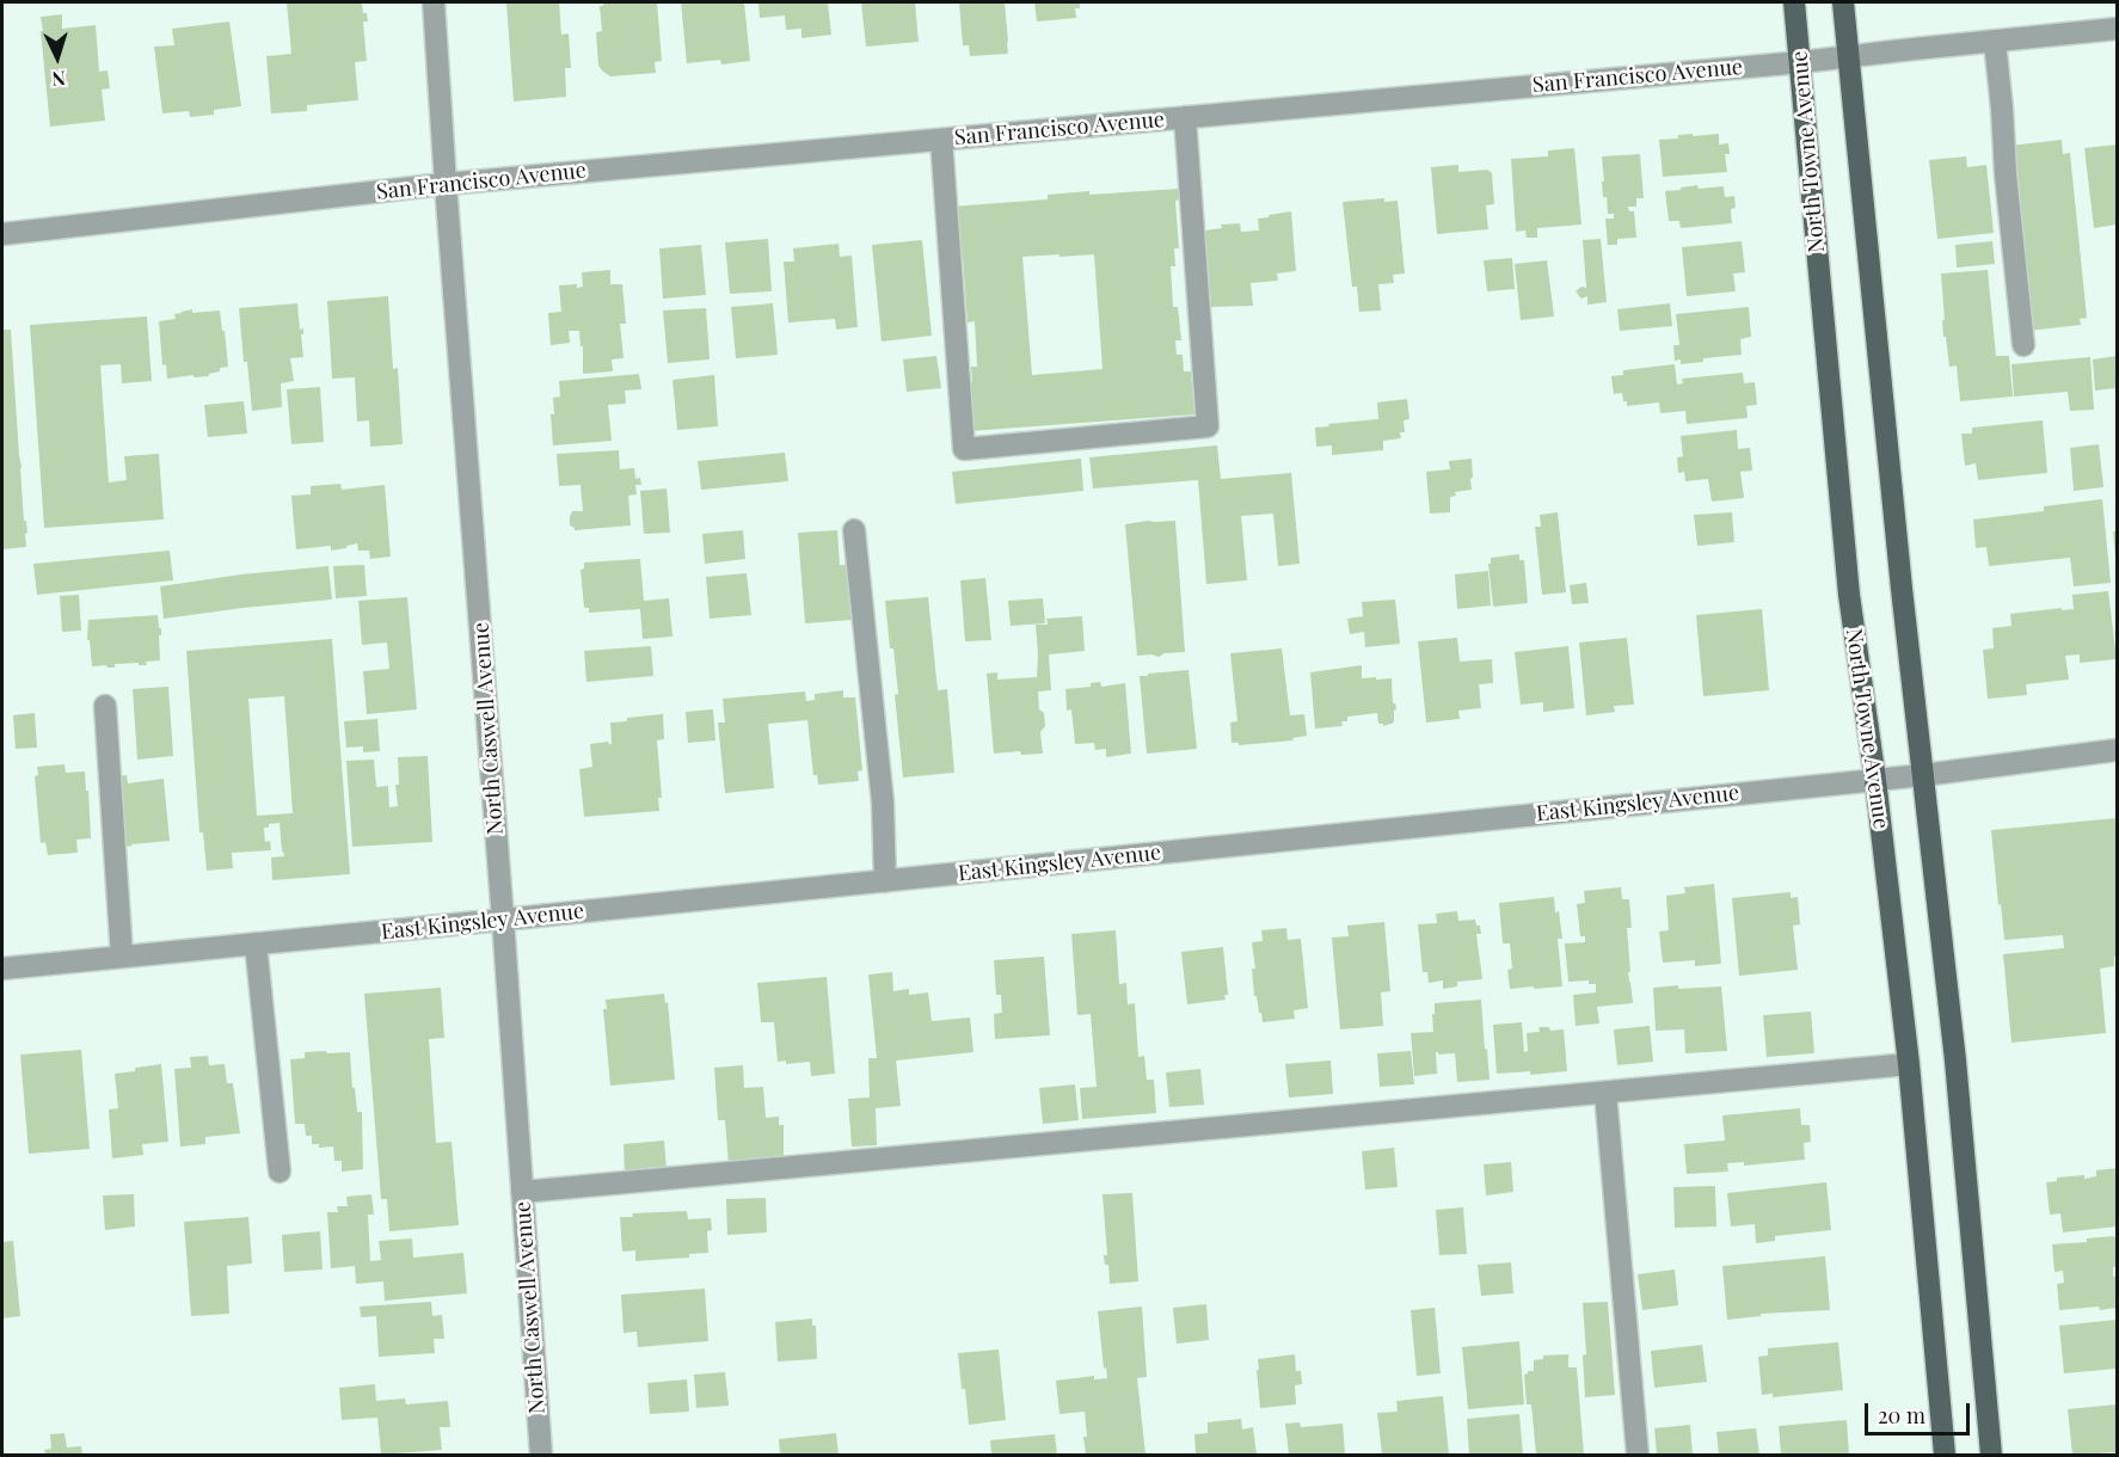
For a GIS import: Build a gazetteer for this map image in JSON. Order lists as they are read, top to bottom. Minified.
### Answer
{"streets":{"main road":["North Towne Avenue"],"street":["San Francisco Avenue","North Caswell Avenue","East Kingsley Avenue"]},"crossings":[["San Francisco Avenue","North Towne Avenue"],["San Francisco Avenue","North Caswell Avenue"],["North Towne Avenue","East Kingsley Avenue"],["North Caswell Avenue","East Kingsley Avenue"]],"scale_bar":"20 m","north":"bottom"}
